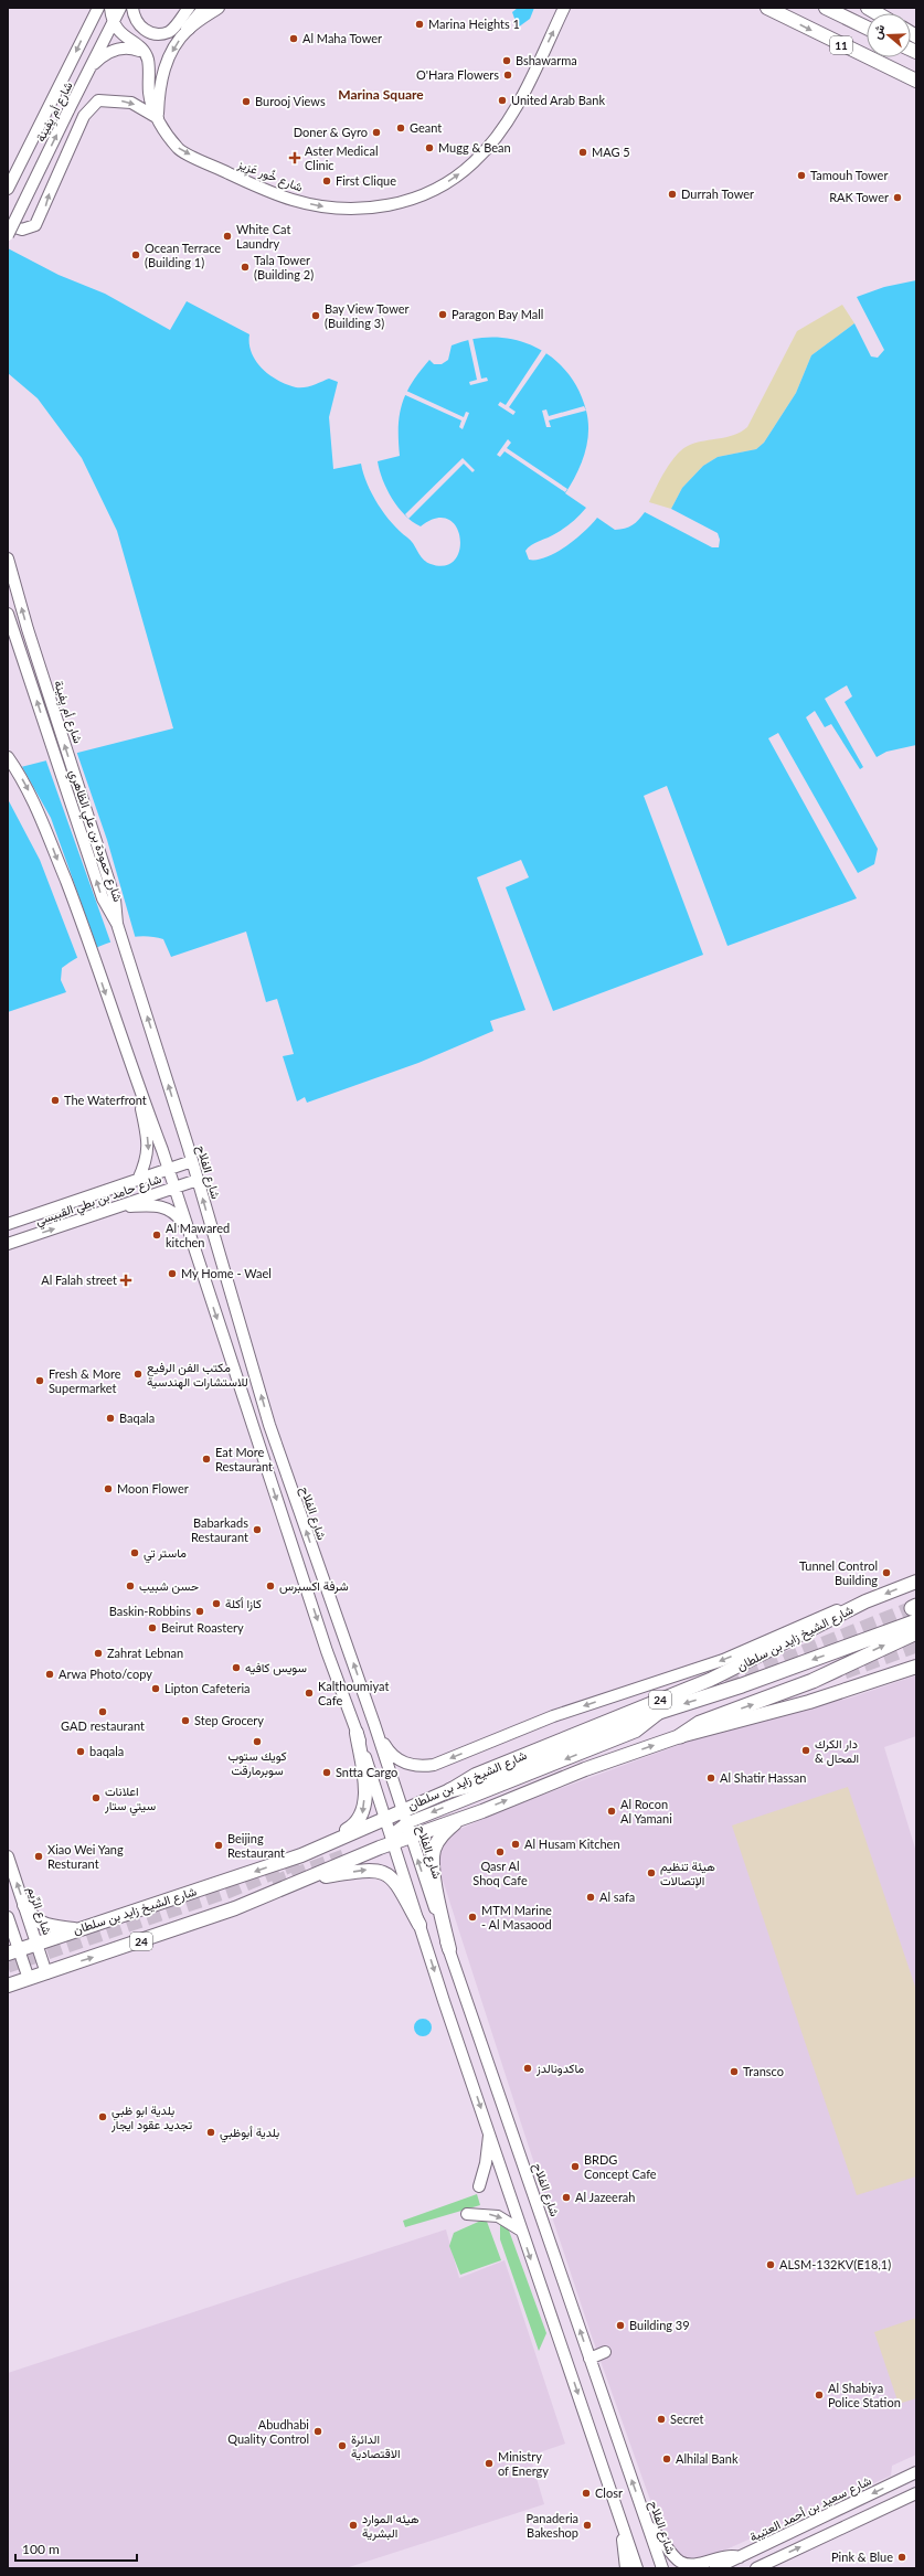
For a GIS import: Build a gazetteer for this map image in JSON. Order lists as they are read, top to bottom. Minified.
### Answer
{"streets":{"main road":["11","شارع أم يِفينة","شارع خُور عَزِيز","شارع حمودة بن علي الظاهري","شارع الفلاح","شارع حامد بن بطي القبيسي","شارع الشيخ زايد بن سلطان","24","شارع الرِّيم","شارع سعيد بن أحمد العتيبة"]},"crossings":[["شارع أم يِفينة","شارع حمودة بن علي الظاهري"],["شارع حمودة بن علي الظاهري","شارع الفلاح"],["شارع الفلاح","شارع حامد بن بطي القبيسي"],["شارع الفلاح","شارع الشيخ زايد بن سلطان"],["شارع الفلاح","24"],["شارع الشيخ زايد بن سلطان","شارع الرِّيم"],["24","شارع الرِّيم"]],"one_way":["شارع الرِّيم"],"districts":["Marina Square"],"places":{"other":["Marina Heights 1","Al Maha Tower","Bshawarma","O'Hara Flowers","United Arab Bank","Burooj Views","Geant","Doner & Gyro","Mugg & Bean","MAG 5","Tamouh Tower","First Clique","Durrah Tower","RAK Tower","White Cat Laundry","Ocean Terrace (Building 1)","Tala Tower (Building 2)","Paragon Bay Mall","Bay View Tower (Building 3)","The Waterfront","Al Mawared kitchen","My Home - Wael","مكتب الفن الرفيع للاستشارات الهندسية","Fresh & More Supermarket","Baqala","Eat More Restaurant","Moon Flower","Babarkads Restaurant","ماستر تي","Tunnel Control Building","حسن شبيب","شرفة اكسبرس","كازا أكلة","Baskin-Robbins","Beirut Roastery","Zahrat Lebnan","سويس كافيه","Arwa Photo/copy","Lipton Cafeteria","Kalthoumiyat Cafe","GAD restaurant","Step Grocery","كويك ستوب سوبرمارقت","دار الكرك & المحال","baqala","Sntta Cargo","Al Shatir Hassan","اعلانات سيتي ستار","Al Rocon Al Yamani","Al Husam Kitchen","Beijing Restaurant","Qasr Al Shoq Cafe","Xiao Wei Yang Resturant","هيئة تنظيم الإتصالات","Al safa","MTM Marine - Al Masaood","ماكدونالدز","Transco","بلدية ابو ظبي تجديد عقود ايجار","بلدية أبوظبي","BRDG Concept Cafe","Al Jazeerah","ALSM-132KV(E18,1)","Building 39","Al Shabiya Police Station","Secret","Abudhabi Quality Control","الدائرة الاقتصادية","Alhilal Bank","Ministry of Energy","Closr","هيئه الموارد البشرية","Panaderia Bakeshop","Pink & Blue"],"health":["Aster Medical Clinic","Al Falah street"]},"scale_bar":"100 m","north":"left"}
